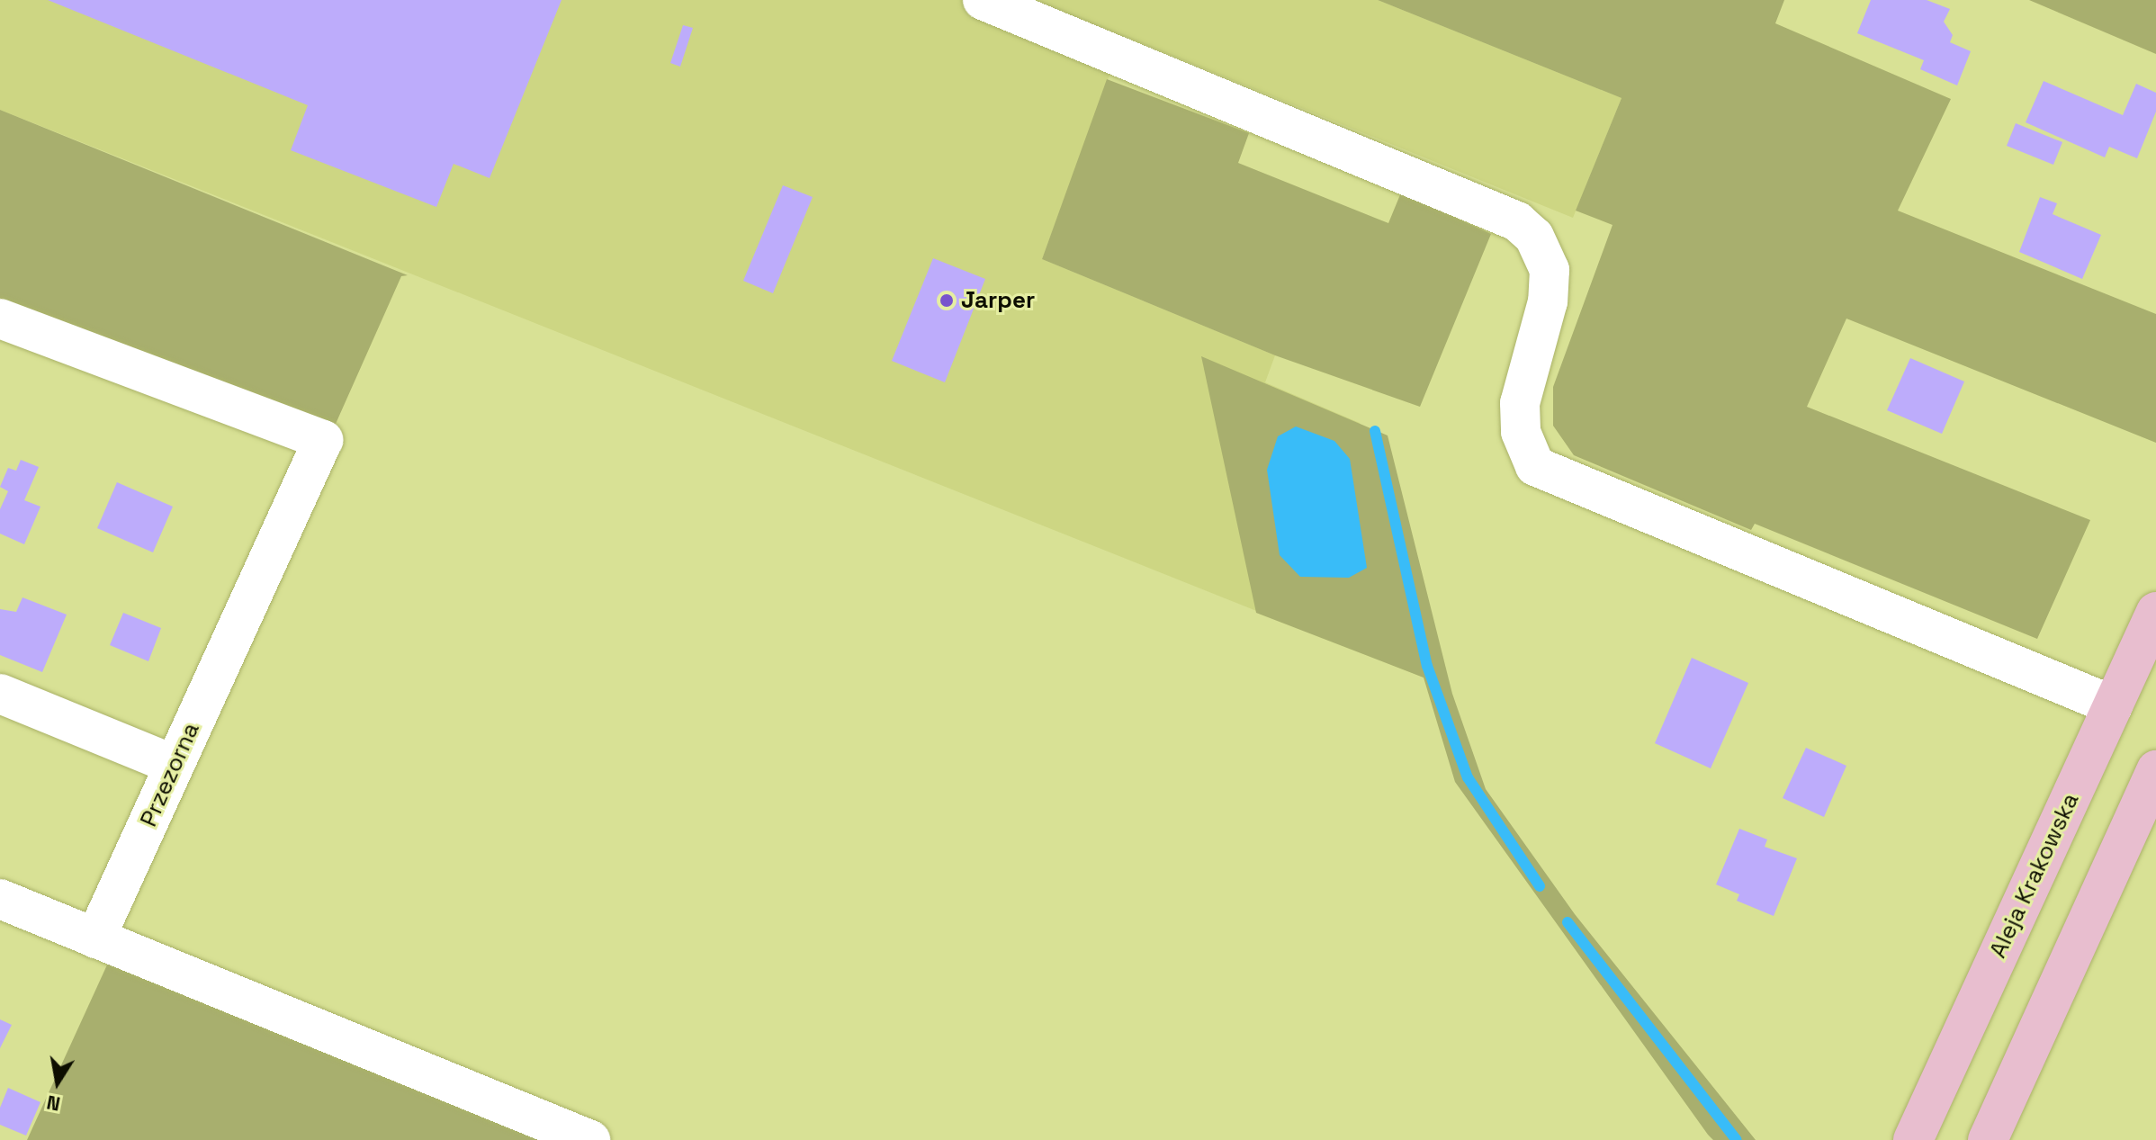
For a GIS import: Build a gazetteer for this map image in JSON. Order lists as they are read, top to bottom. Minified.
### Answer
{"streets":{"main road":["Aleja Krakowska"],"street":["Przezorna"]},"places":["Jarper"],"north":"bottom"}
